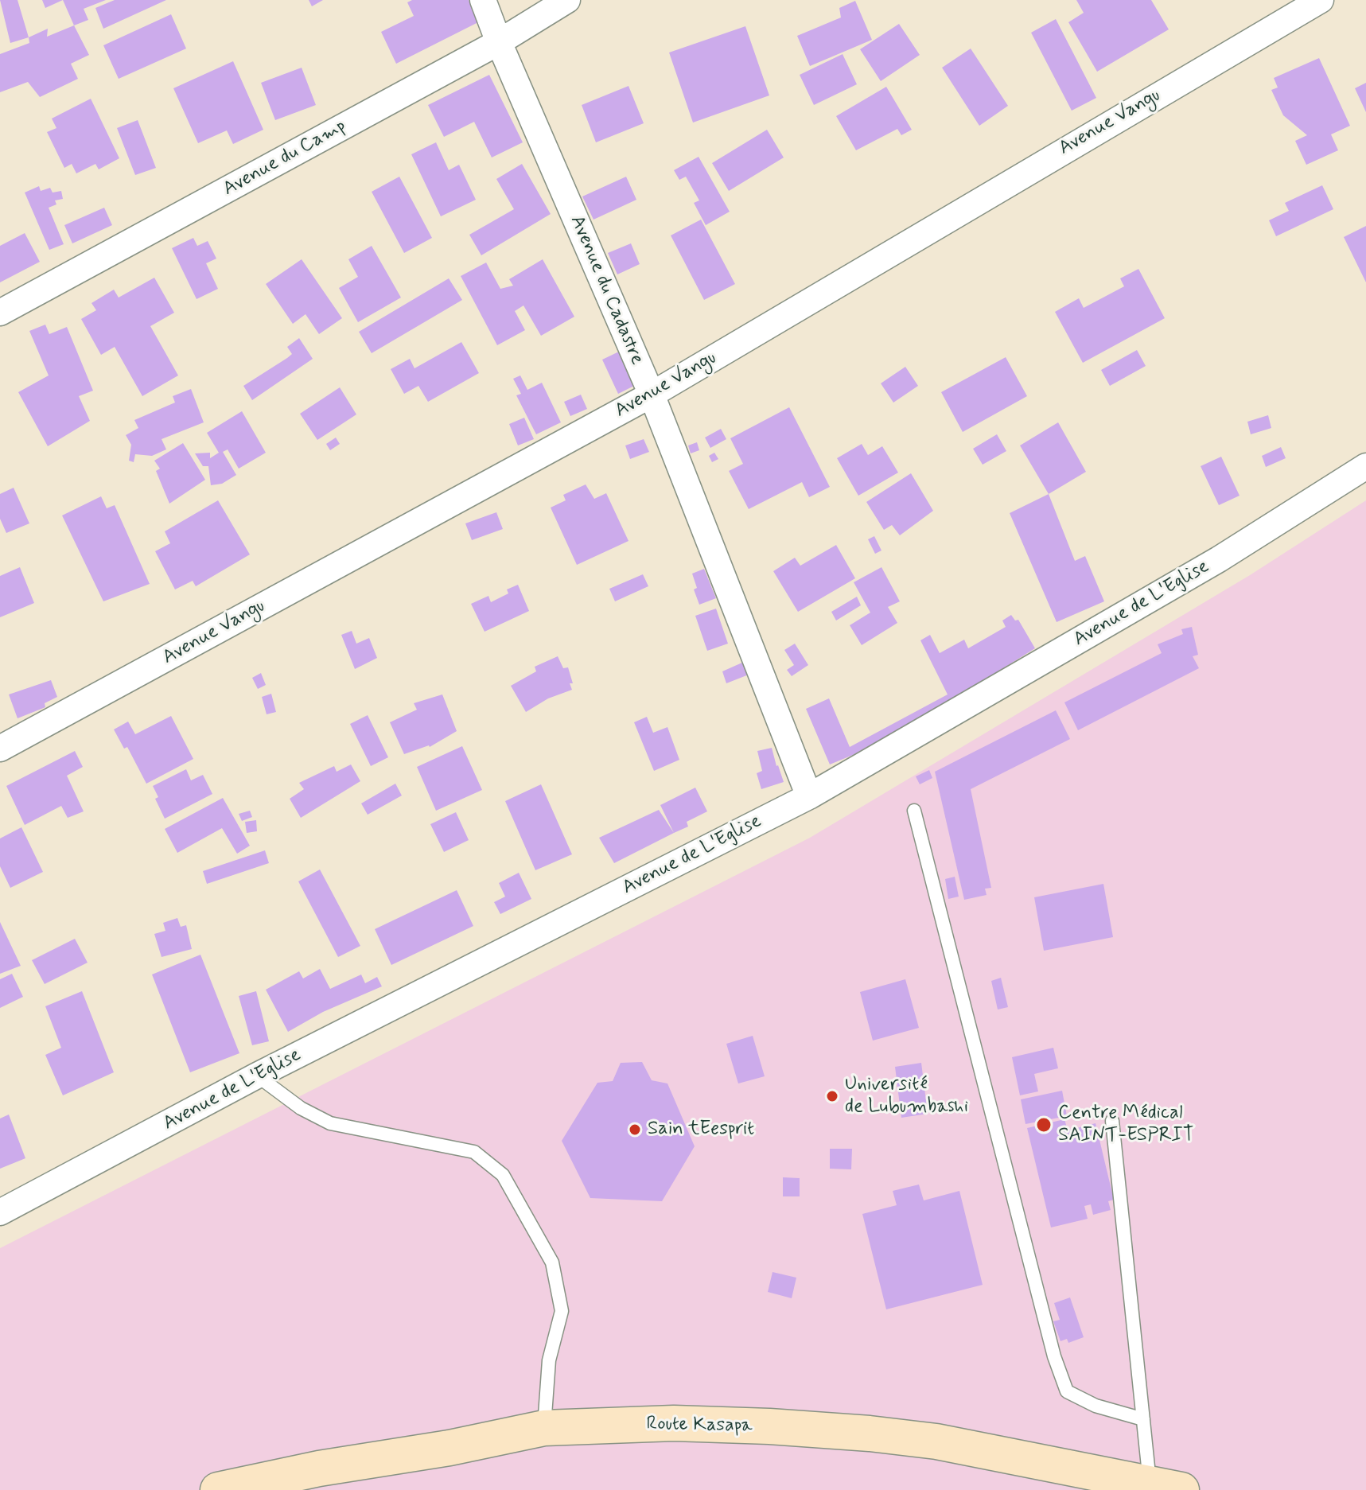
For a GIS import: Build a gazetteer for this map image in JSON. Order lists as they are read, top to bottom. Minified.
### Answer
{"streets":{"main road":["Route Kasapa"],"street":["Avenue Vangu","Avenue du Camp","Avenue du Cadastre","Avenue de L'Eglise"]},"crossings":[["Avenue Vangu","Avenue du Cadastre"],["Avenue du Camp","Avenue du Cadastre"],["Avenue du Cadastre","Avenue de L'Eglise"]],"places":["Université de Lubumbashi","Centre Médical SAINT-ESPRIT","Sain tEesprit"]}
